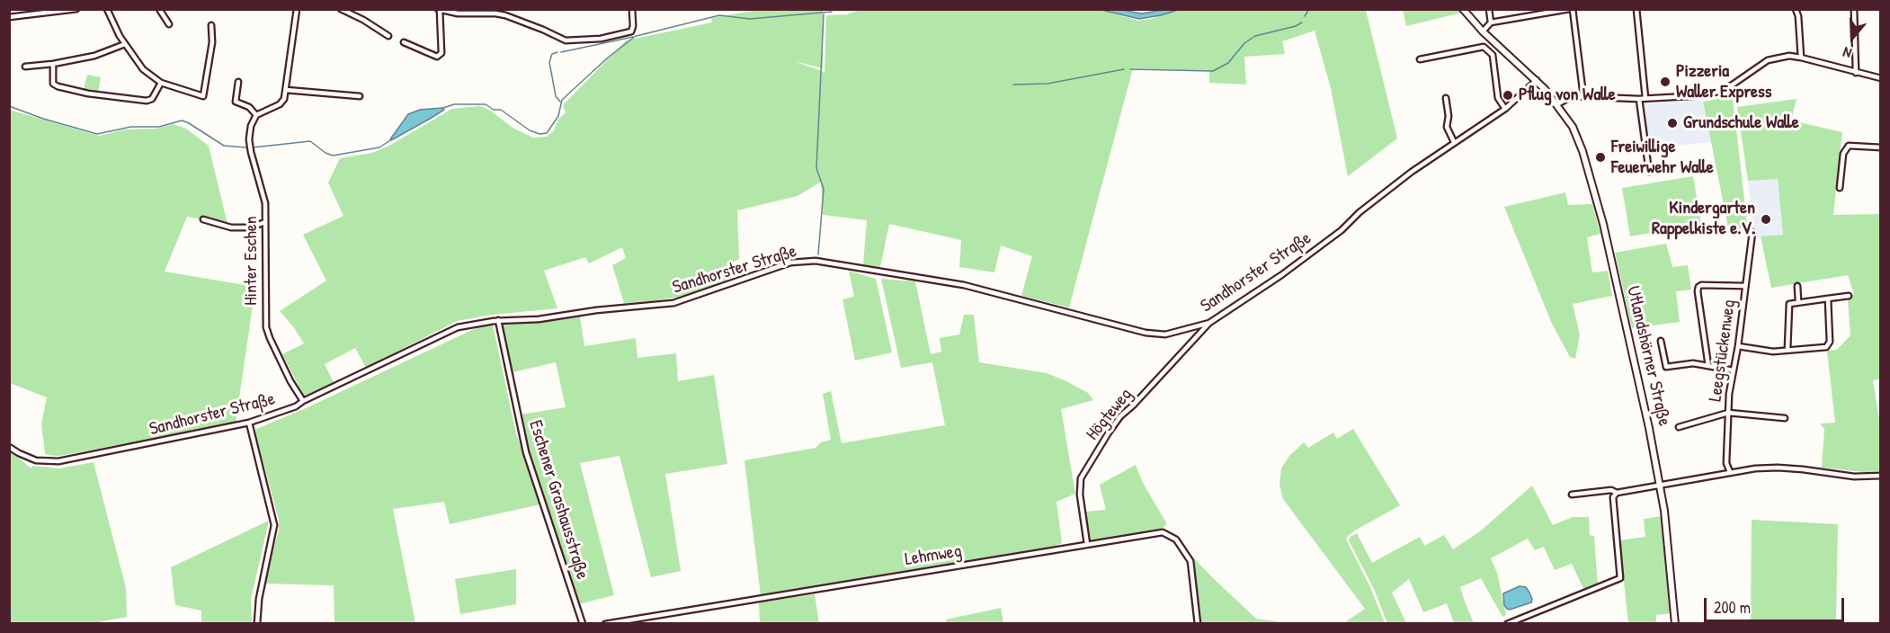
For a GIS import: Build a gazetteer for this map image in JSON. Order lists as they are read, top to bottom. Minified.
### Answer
{"streets":{"street":["Hinter Eschen","Sandhorster Straße","Leegstückenweg","Utlandshörner Straße","Högteweg","Eschener Grashausstraße","Lehmweg"]},"crossings":[["Hinter Eschen","Sandhorster Straße"],["Sandhorster Straße","Utlandshörner Straße"],["Sandhorster Straße","Högteweg"],["Sandhorster Straße","Eschener Grashausstraße"],["Högteweg","Lehmweg"]],"places":["Pizzeria Waller Express","Pflug von Walle","Grundschule Walle","Freiwillige Feuerwehr Walle","Kindergarten Rappelkiste e.V."],"scale_bar":"200 m","north":"bottom"}
